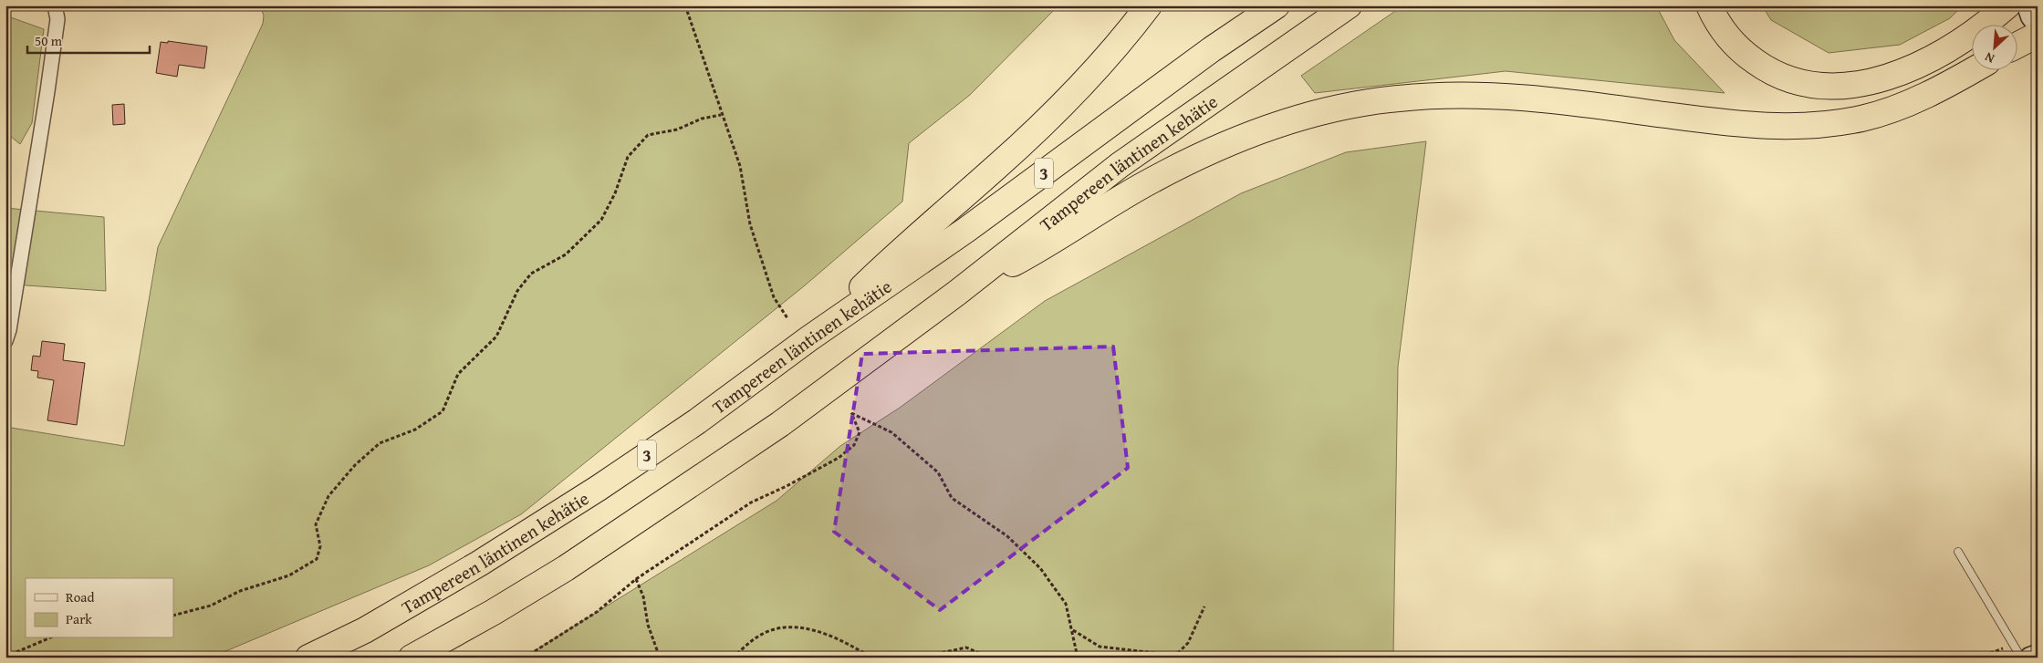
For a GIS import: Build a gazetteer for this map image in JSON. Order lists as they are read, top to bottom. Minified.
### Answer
{"streets":{"highway":["Tampereen läntinen kehätie","3"]},"legend":["Road","Park"],"scale_bar":"50 m","north":"bottom left"}
